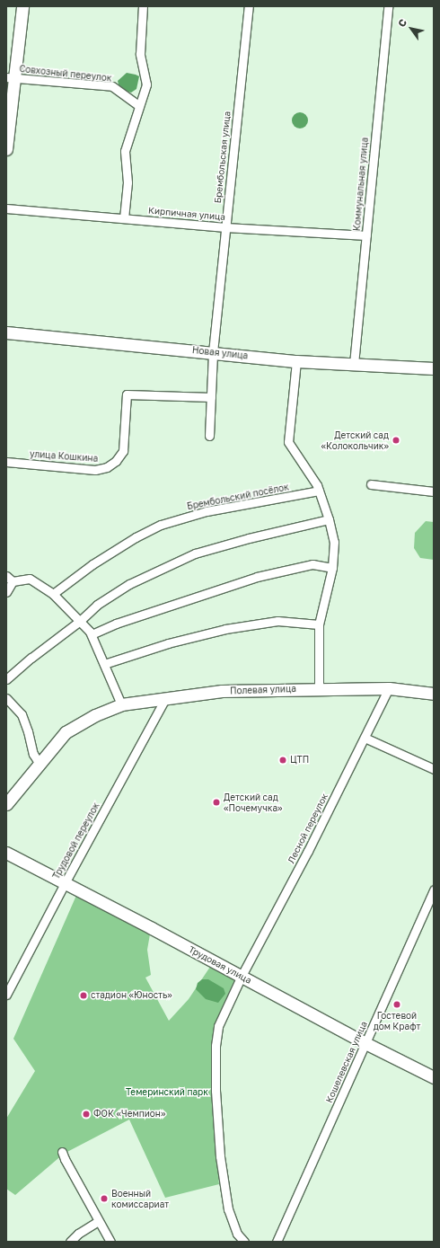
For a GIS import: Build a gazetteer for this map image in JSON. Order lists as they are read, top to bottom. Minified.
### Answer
{"streets":{"street":["Совхозный переулок","Брембольская улица","Коммунальная улица","Кирпичная улица","Новая улица","улица Кошкина","Брембольский посёлок","Полевая улица","Лесной переулок","Трудовой переулок","Трудовая улица","Кошелевская улица"]},"crossings":[["Брембольская улица","Кирпичная улица"],["Брембольская улица","Новая улица"],["Брембольская улица","улица Кошкина"],["Коммунальная улица","Кирпичная улица"],["Коммунальная улица","Новая улица"],["Полевая улица","Лесной переулок"],["Полевая улица","Трудовой переулок"],["Лесной переулок","Трудовая улица"],["Трудовой переулок","Трудовая улица"],["Трудовая улица","Кошелевская улица"]],"parks":["Темеринский парк"],"places":["Детский сад «Колокольчик»","ЦТП","Детский сад «Почемучка»","стадион «Юность»","Гостевой дом Крафт","ФОК «Чемпион»","Военный комиссариат"],"north":"top left"}
